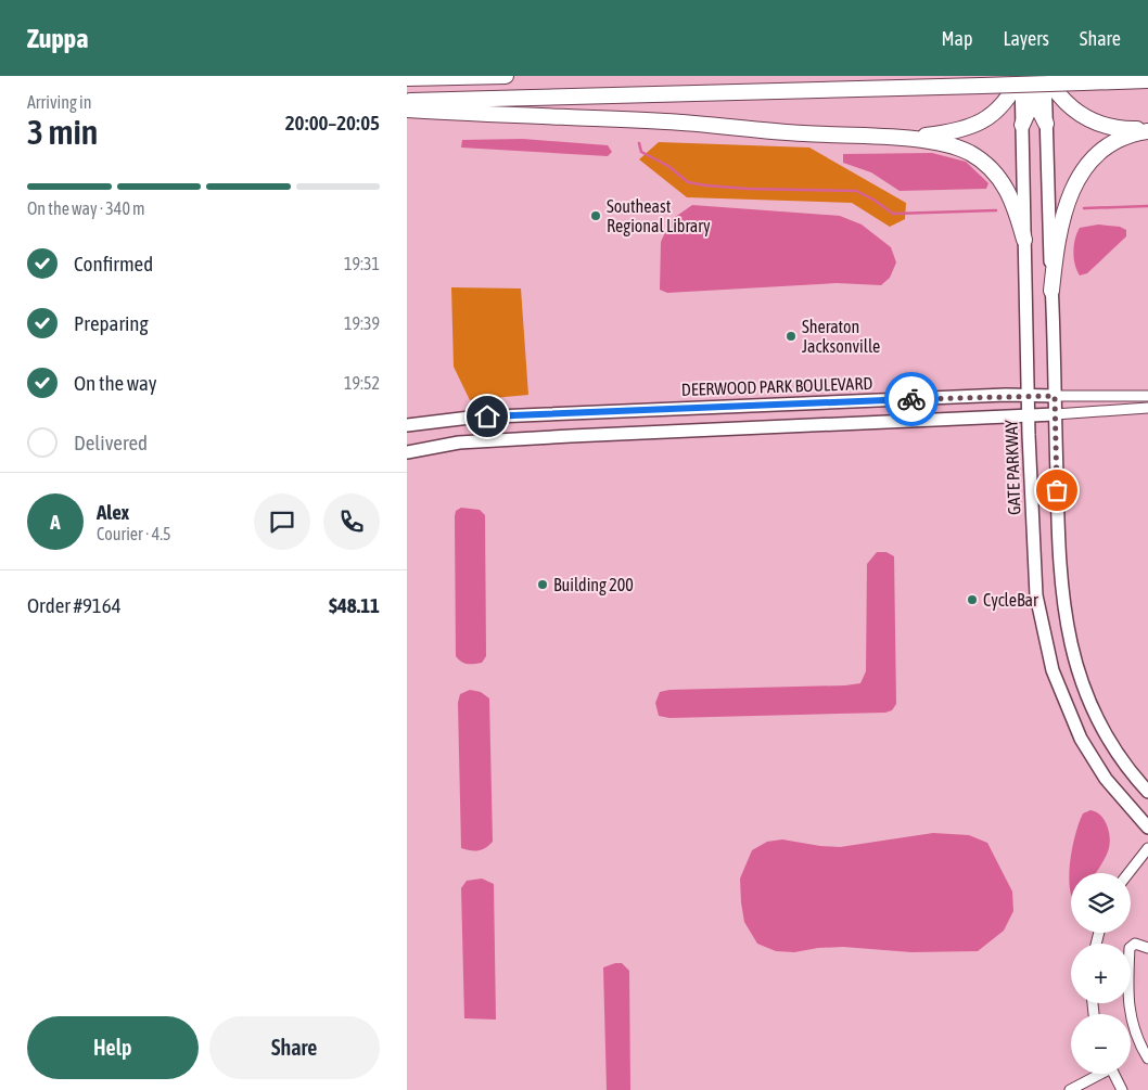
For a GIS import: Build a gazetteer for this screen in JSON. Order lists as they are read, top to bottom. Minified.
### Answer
{"streets":{"main road":["DEERWOOD PARK BOULEVARD","GATE PARKWAY"]},"crossings":[["DEERWOOD PARK BOULEVARD","GATE PARKWAY"]],"places":["Southeast Regional Library","Sheraton Jacksonville","Building 200","CycleBar"],"page":{"header":"Zuppa","nav":["Map","Layers","Share"],"heading":["3 min","Arriving in","20:00–20:05"],"panel":["Alex","Courier · 4.5","Order #9164","$48.11"],"bar":"On the way · 340 m","list":[["Confirmed","19:31"],["Preparing","19:39"],["On the way","19:52"],"Delivered"],"round":"A","map_buttons":["+","−"],"buttons":["Help","Share"]}}
